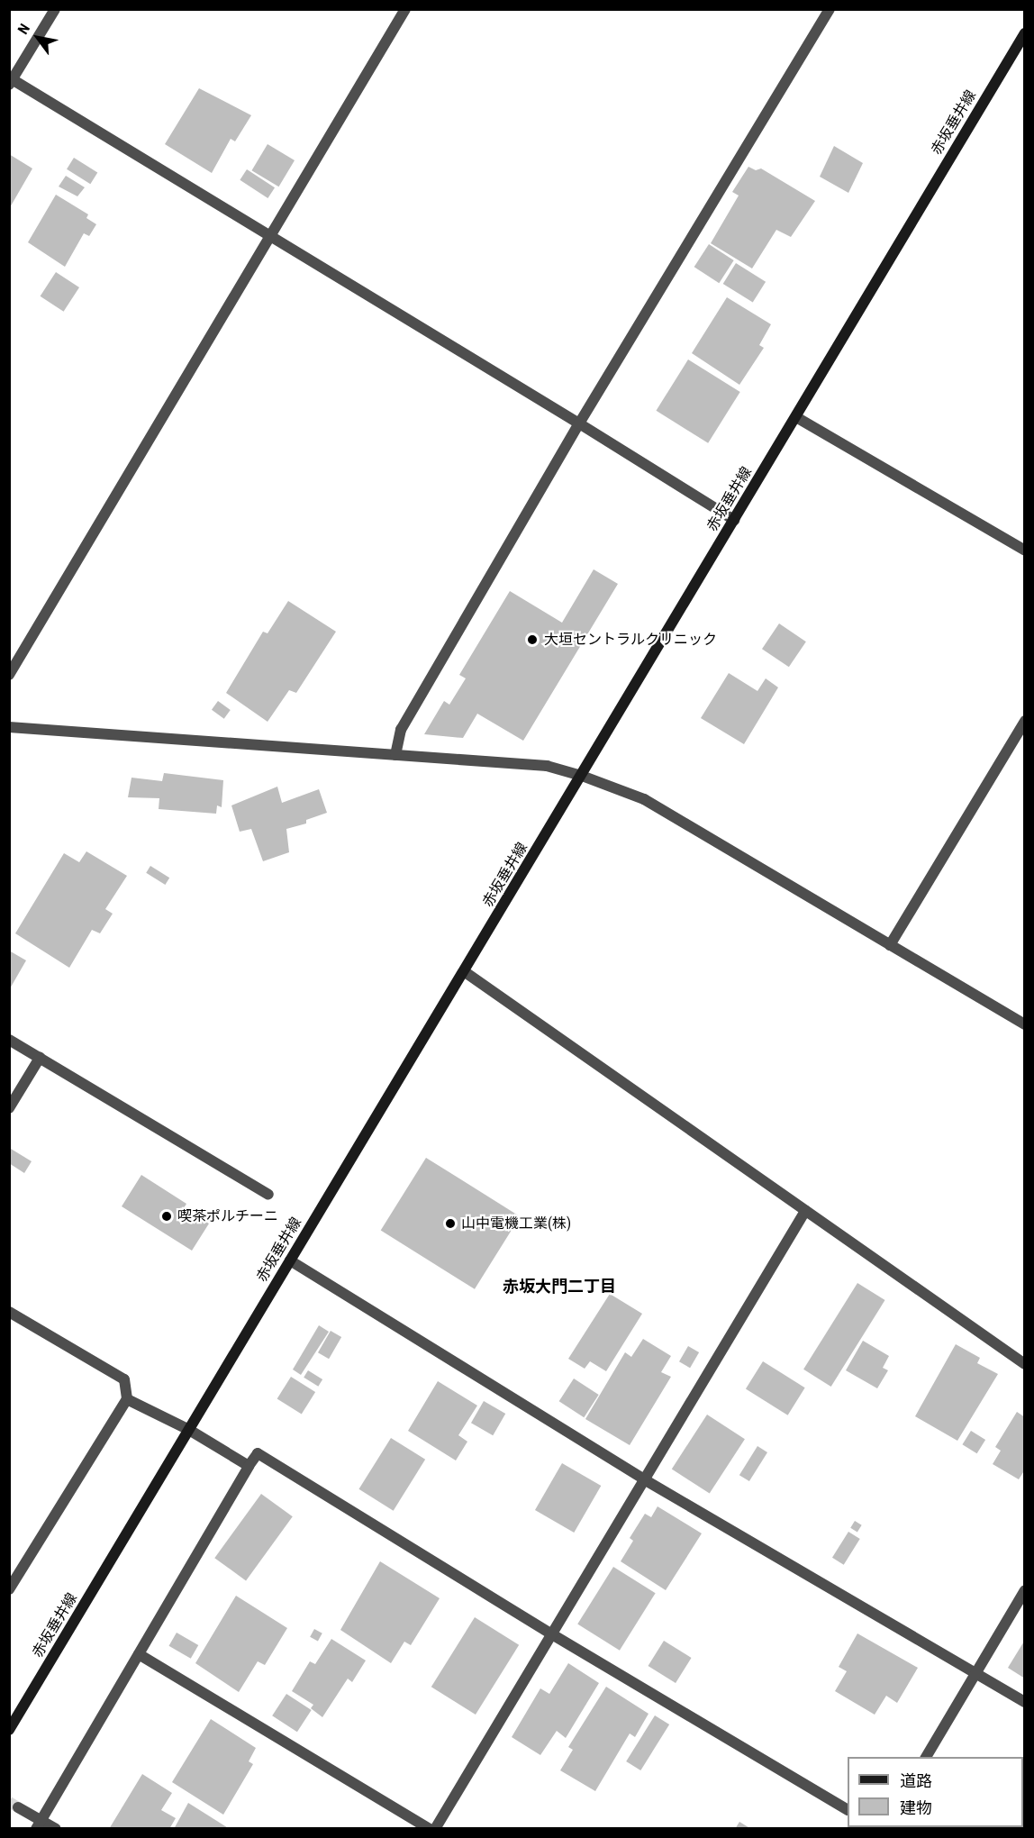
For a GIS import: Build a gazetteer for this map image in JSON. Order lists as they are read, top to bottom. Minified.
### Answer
{"streets":{"main road":["赤坂垂井線"]},"districts":["赤坂大門二丁目"],"places":["大垣セントラルクリニック","喫茶ポルチーニ","山中電機工業(株)"],"legend":["道路","建物"],"north":"top left"}
